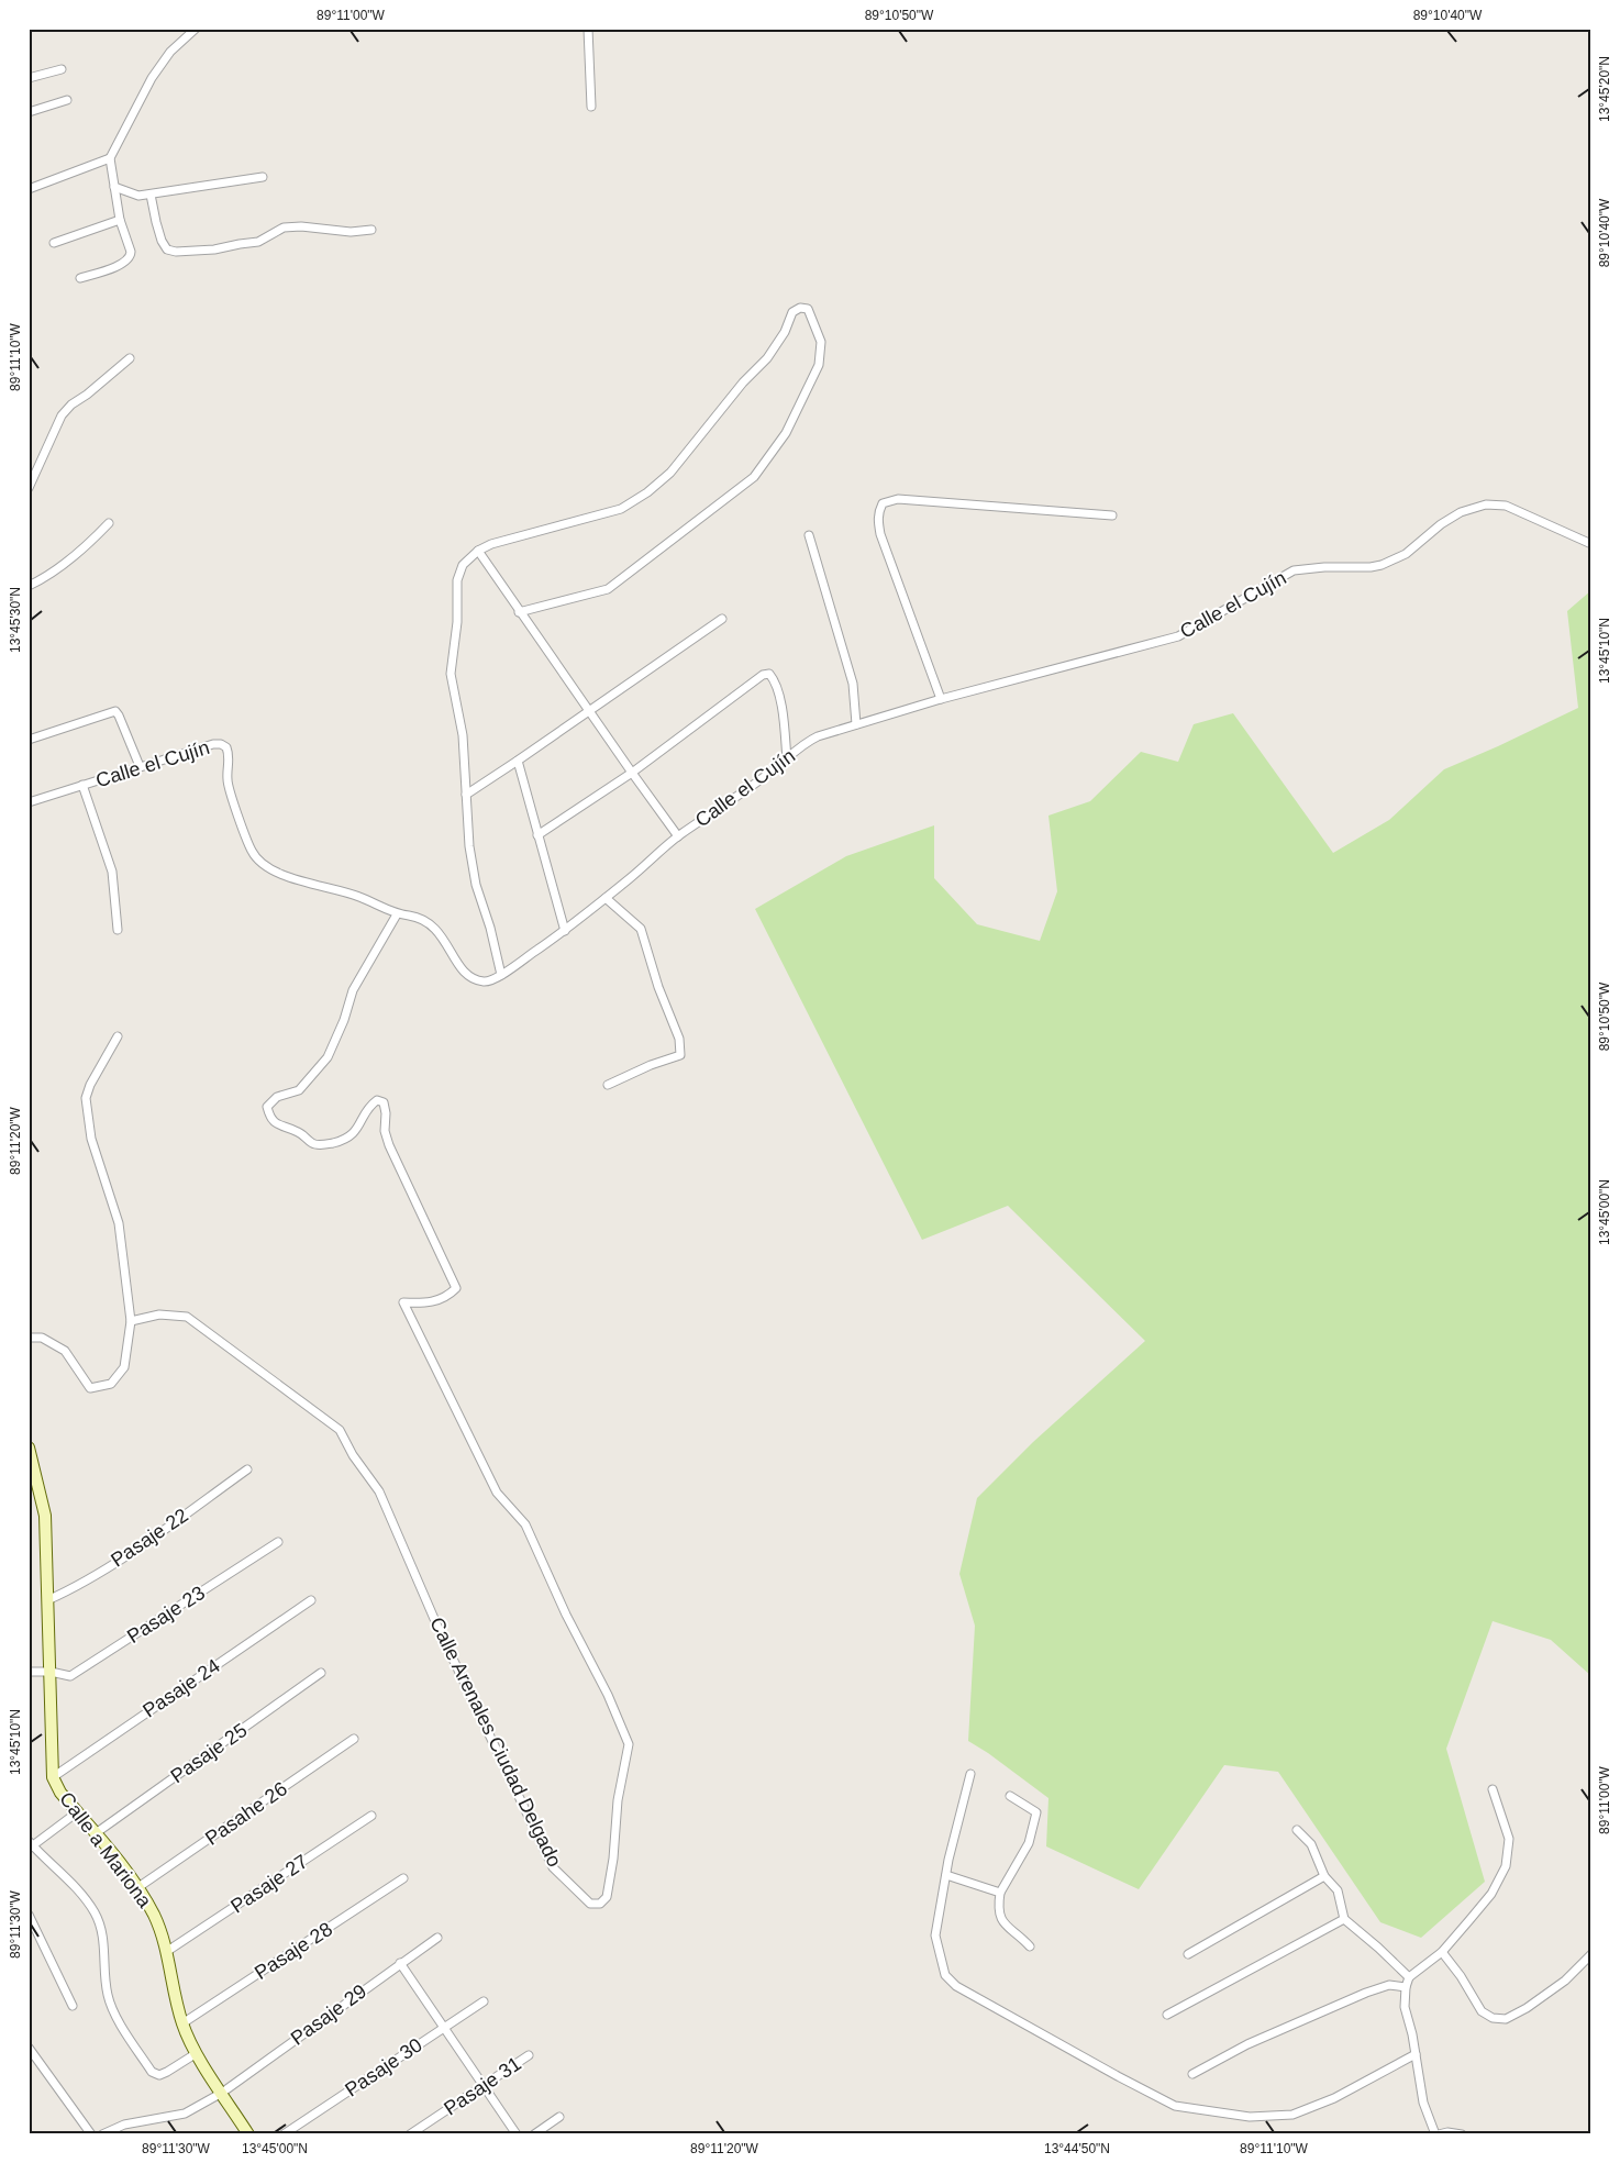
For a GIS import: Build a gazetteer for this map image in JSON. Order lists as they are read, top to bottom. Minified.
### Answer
{"streets":{"main road":["Calle a Mariona"],"street":["Calle el Cujín","Pasaje 22","Pasaje 23","Pasaje 24","Calle Arenales Ciudad Delgado","Pasaje 25","Pasahe 26","Pasaje 27","Pasaje 28","Pasaje 29","Pasaje 30","Pasaje 31"]},"crossings":[["Calle el Cujín","Calle Arenales Ciudad Delgado"],["Pasaje 22","Calle a Mariona"],["Pasaje 23","Calle a Mariona"],["Pasaje 24","Calle a Mariona"],["Pasaje 25","Calle a Mariona"],["Pasahe 26","Calle a Mariona"],["Calle a Mariona","Pasaje 27"],["Calle a Mariona","Pasaje 28"],["Calle a Mariona","Pasaje 29"]],"coordinates":["89°11'00\"W","89°10'50\"W","89°10'40\"W","13°45'20\"N","89°11'10\"W","13°45'30\"N","13°45'10\"N","89°11'20\"W","13°45'00\"N","89°11'30\"W","13°44'50\"N"]}
